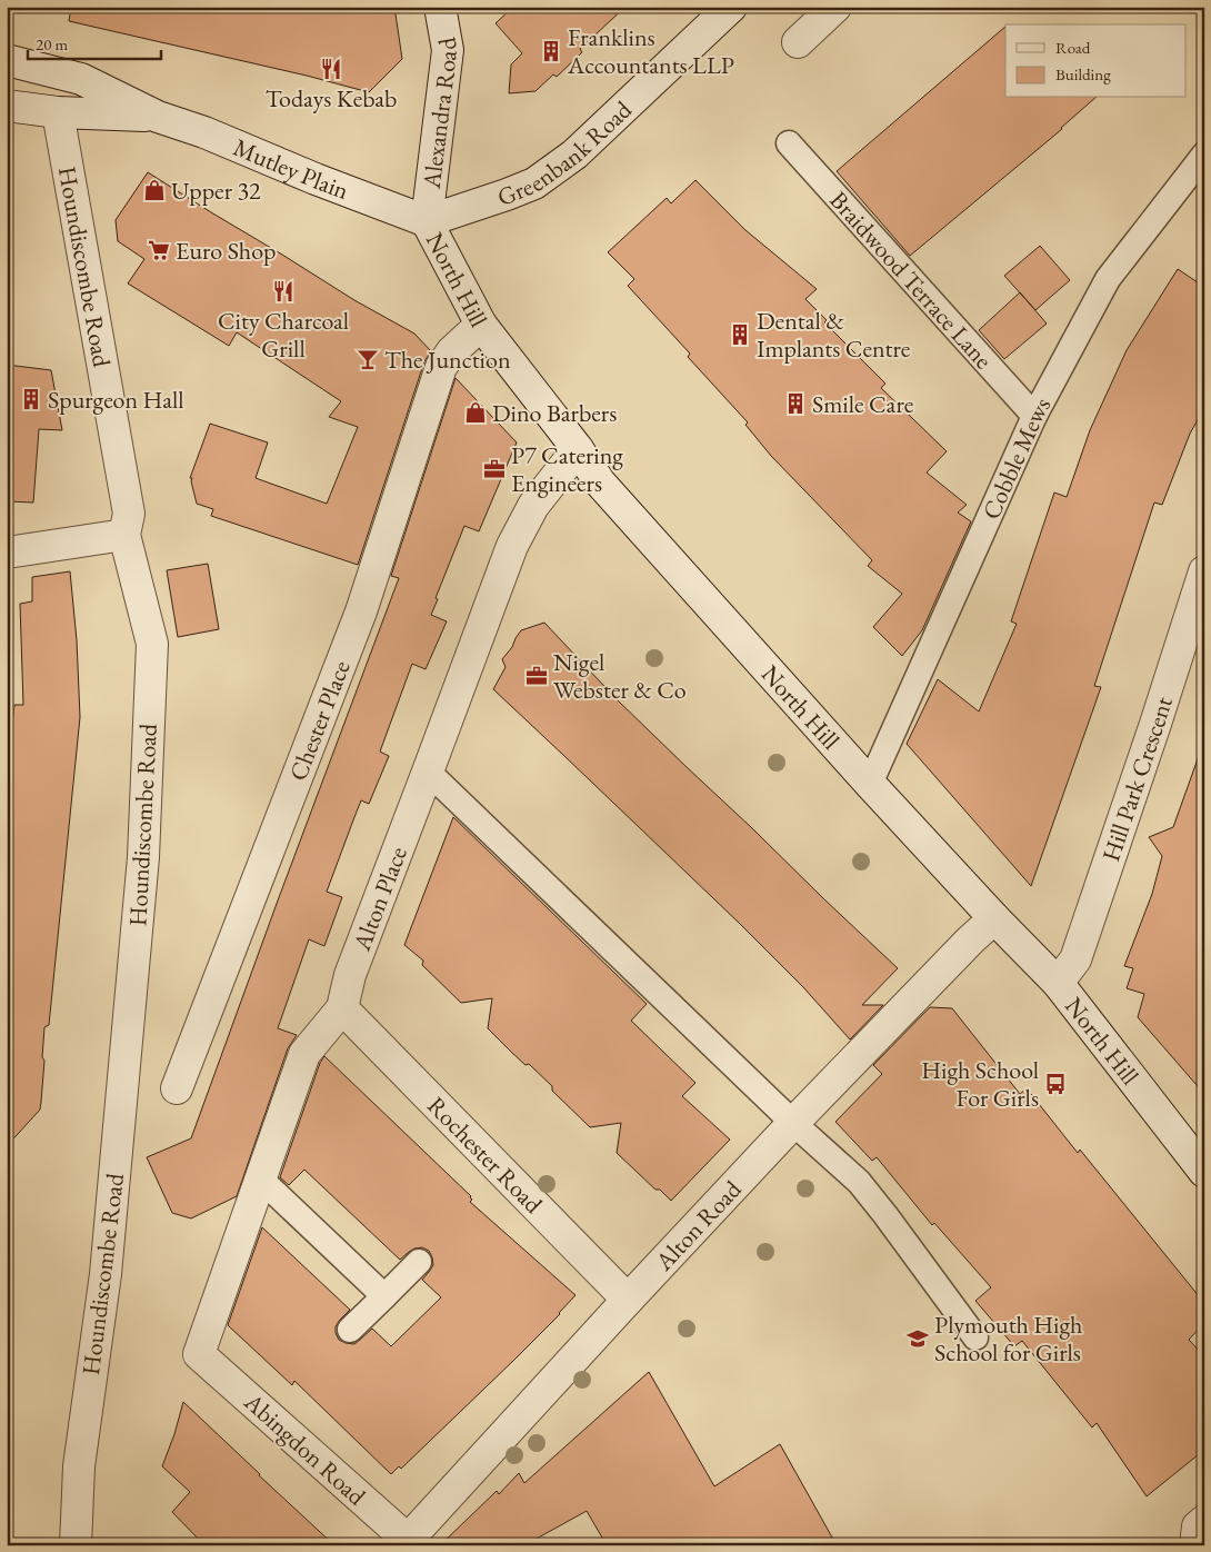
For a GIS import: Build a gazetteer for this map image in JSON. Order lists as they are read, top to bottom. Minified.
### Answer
{"streets":{"street":["Alexandra Road","Greenbank Road","Mutley Plain","Houndiscombe Road","North Hill","Chester Place","Hill Park Crescent","Alton Place","Rochester Road","Alton Road","Abingdon Road"],"lane":["Braidwood Terrace Lane","Cobble Mews"]},"crossings":[["Alexandra Road","Greenbank Road"],["Alexandra Road","Mutley Plain"],["Alexandra Road","North Hill"],["Greenbank Road","Mutley Plain"],["Greenbank Road","North Hill"],["Mutley Plain","Houndiscombe Road"],["Mutley Plain","North Hill"],["North Hill","Cobble Mews"],["North Hill","Chester Place"],["North Hill","Hill Park Crescent"],["North Hill","Alton Place"],["North Hill","Alton Road"],["Braidwood Terrace Lane","Cobble Mews"],["Alton Place","Rochester Road"],["Alton Place","Abingdon Road"],["Rochester Road","Alton Road"],["Alton Road","Abingdon Road"]],"places":{"building":["Franklins Accountants LLP","Dental & Implants Centre","Spurgeon Hall","Smile Care"],"restaurant":["Todays Kebab","City Charcoal Grill"],"shop":["Upper 32","Dino Barbers"],"supermarket":["Euro Shop"],"bar":["The Junction"],"office":["P7 Catering Engineers","Nigel Webster & Co"],"bus stop":["High School For Girls"],"school or university":["Plymouth High School for Girls"]},"legend":["Road","Building"],"scale_bar":"20 m"}
